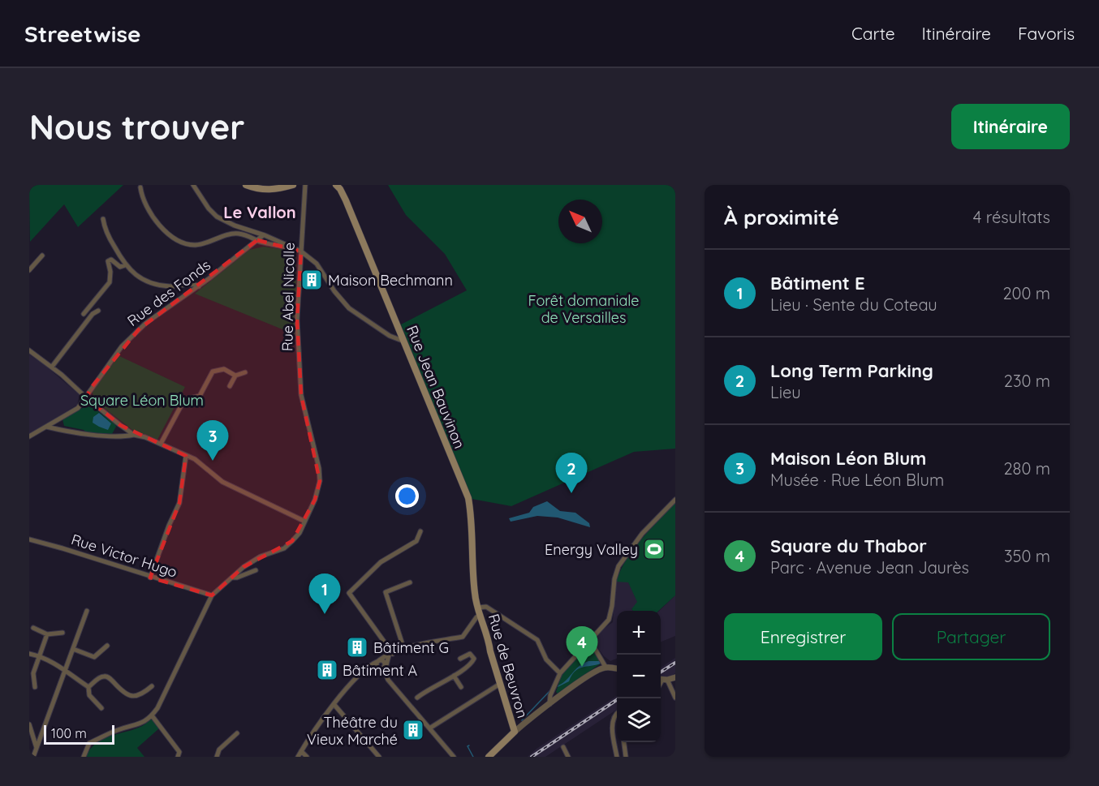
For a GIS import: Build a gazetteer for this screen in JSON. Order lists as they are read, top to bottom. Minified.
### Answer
{"streets":{"main road":["Rue Jean Bauvinon","Rue de Beuvron"],"street":["Rue des Fonds","Rue Abel Nicolle","Rue Victor Hugo"]},"crossings":[["Rue Abel Nicolle","Rue Victor Hugo"],["Rue Jean Bauvinon","Rue de Beuvron"]],"districts":["Le Vallon"],"parks":["Forêt domaniale de Versailles","Square Léon Blum"],"places":{"building":["Maison Bechmann","Bâtiment G","Bâtiment A","Théâtre du Vieux Marché"],"sports":["Energy Valley"]},"scale_bar":"100 m","north":"top left","page":{"header":"Streetwise","nav":["Carte","Itinéraire","Favoris"],"buttons":["Itinéraire",["Enregistrer","Partager"]],"title":"Nous trouver","heading":["À proximité","4 résultats"],"list":[{"mark":"1","name":"Bâtiment E","note":"Lieu · Sente du Coteau","value":"200 m"},{"mark":"2","name":"Long Term Parking","note":"Lieu","value":"230 m"},{"mark":"3","name":"Maison Léon Blum","note":"Musée · Rue Léon Blum","value":"280 m"},{"mark":"4","name":"Square du Thabor","note":"Parc · Avenue Jean Jaurès","value":"350 m"}],"pins":["3","2","1","4"],"map_buttons":["+","−"],"scale":"100 m"}}
